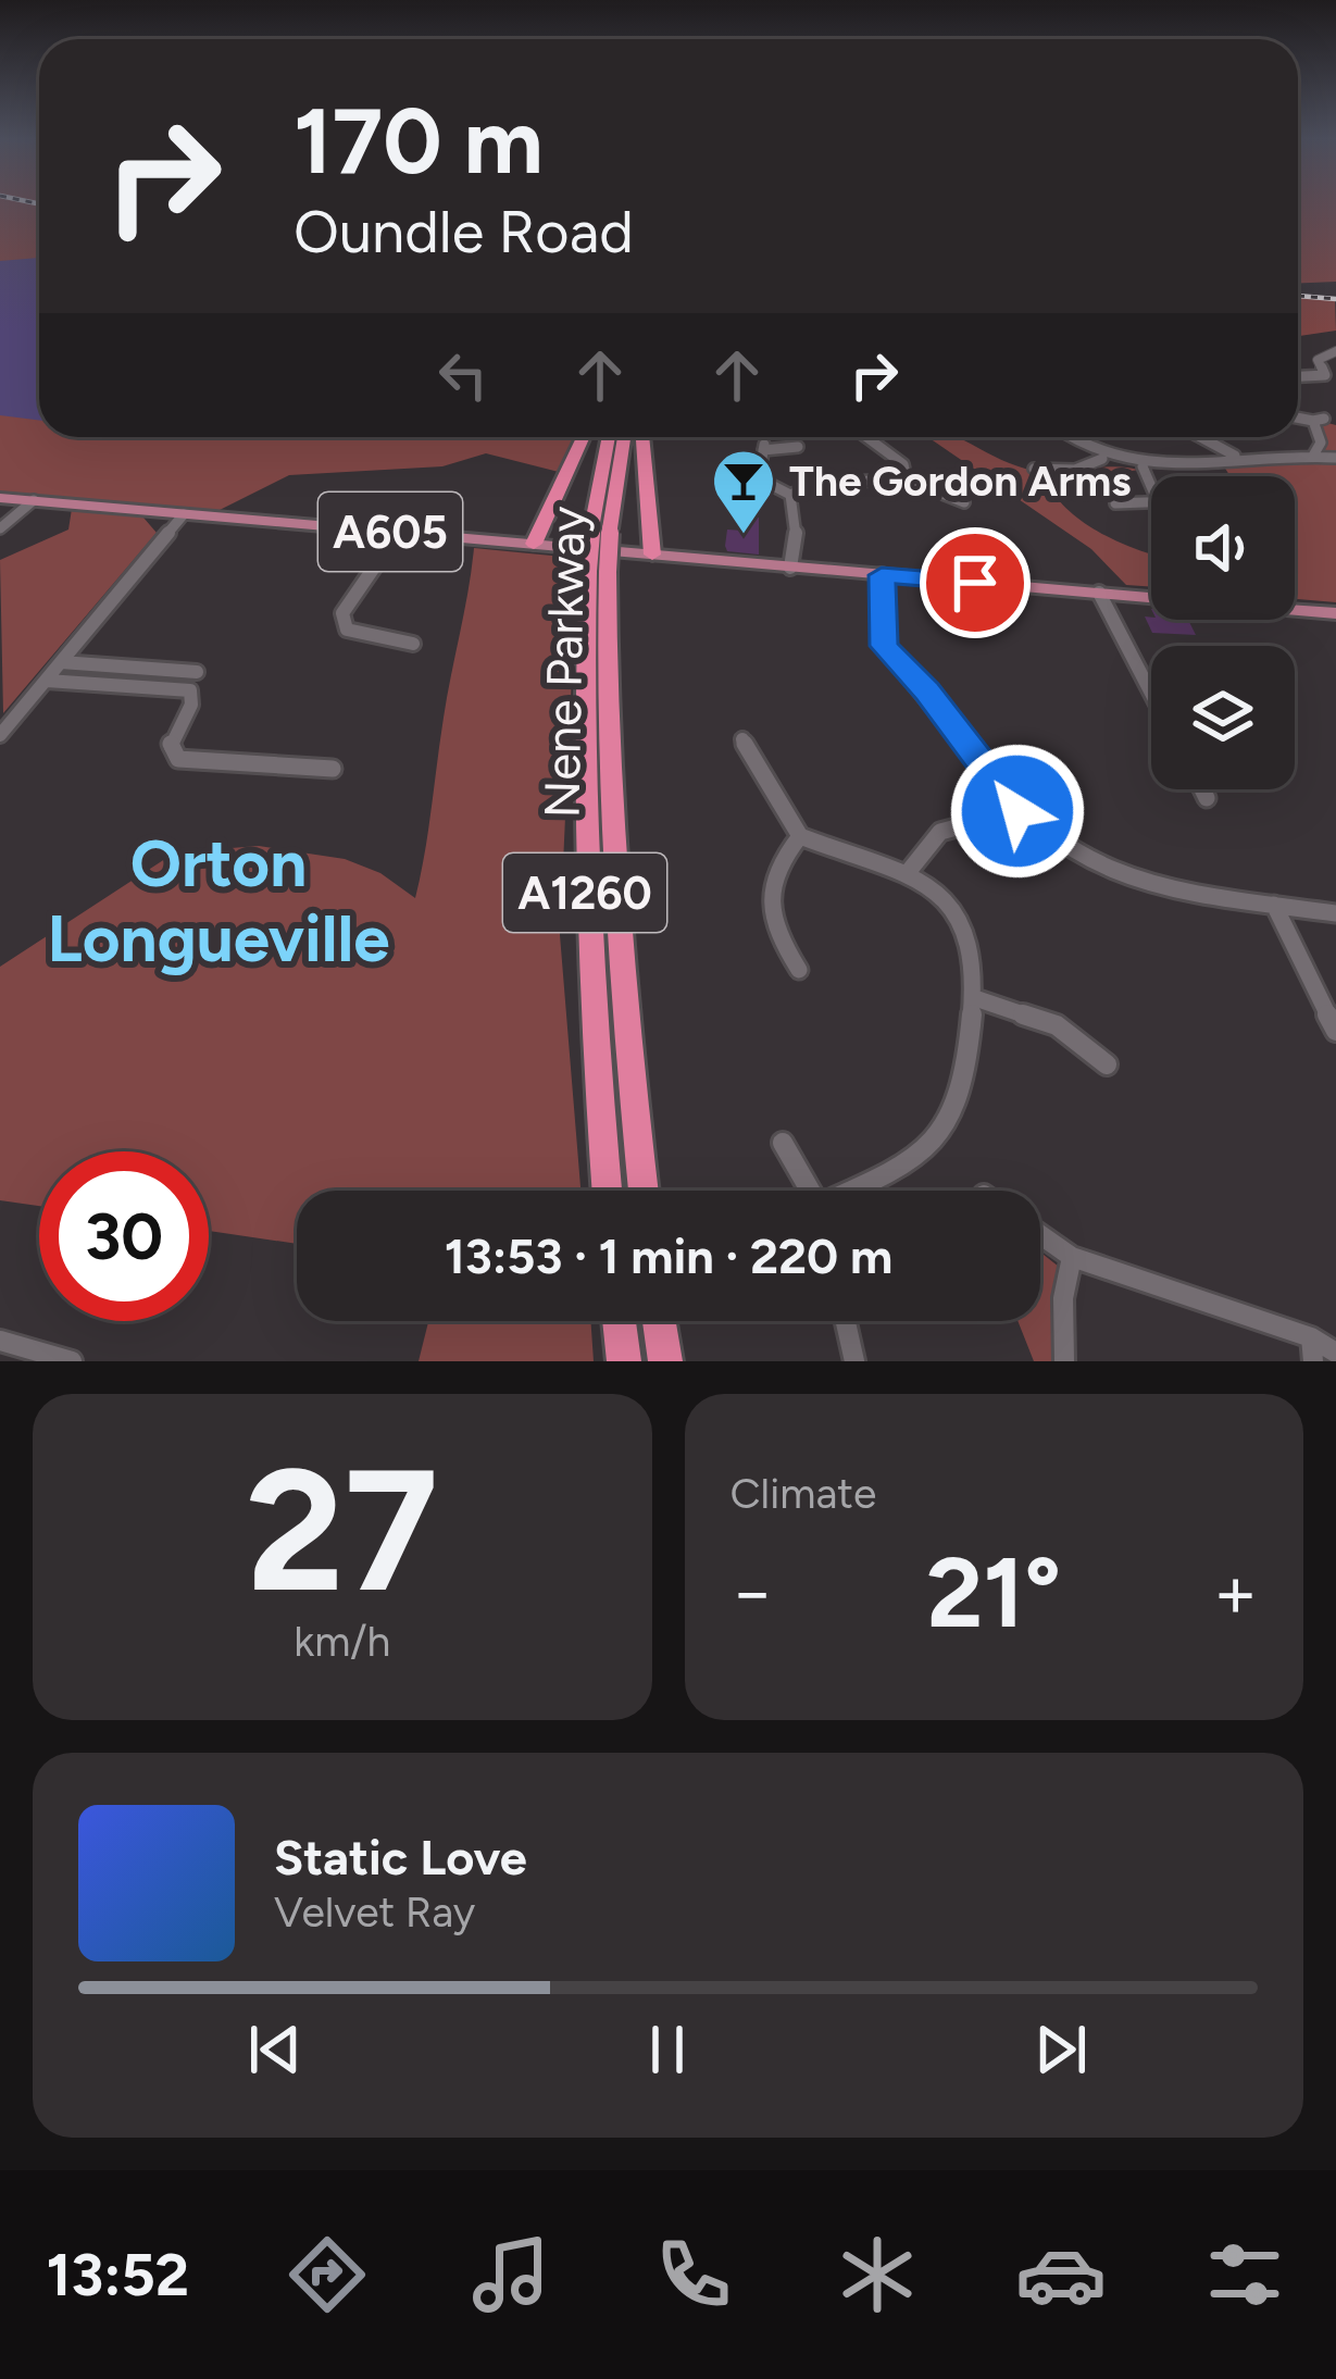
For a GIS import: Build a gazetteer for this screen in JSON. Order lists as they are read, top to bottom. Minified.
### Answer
{"streets":{"highway":["Nene Parkway","A1260"],"main road":["A605"]},"districts":["Orton Longueville"],"places":{"bar":["The Gordon Arms"]},"page":{"turn":["170 m","Oundle Road"],"limit":"30","trip":"13:53 · 1 min · 220 m","tile":[["27","km/h"],"Climate"],"heat":["−","21°","+"],"song":["Static Love","Velvet Ray"],"tabs":"13:52"}}
